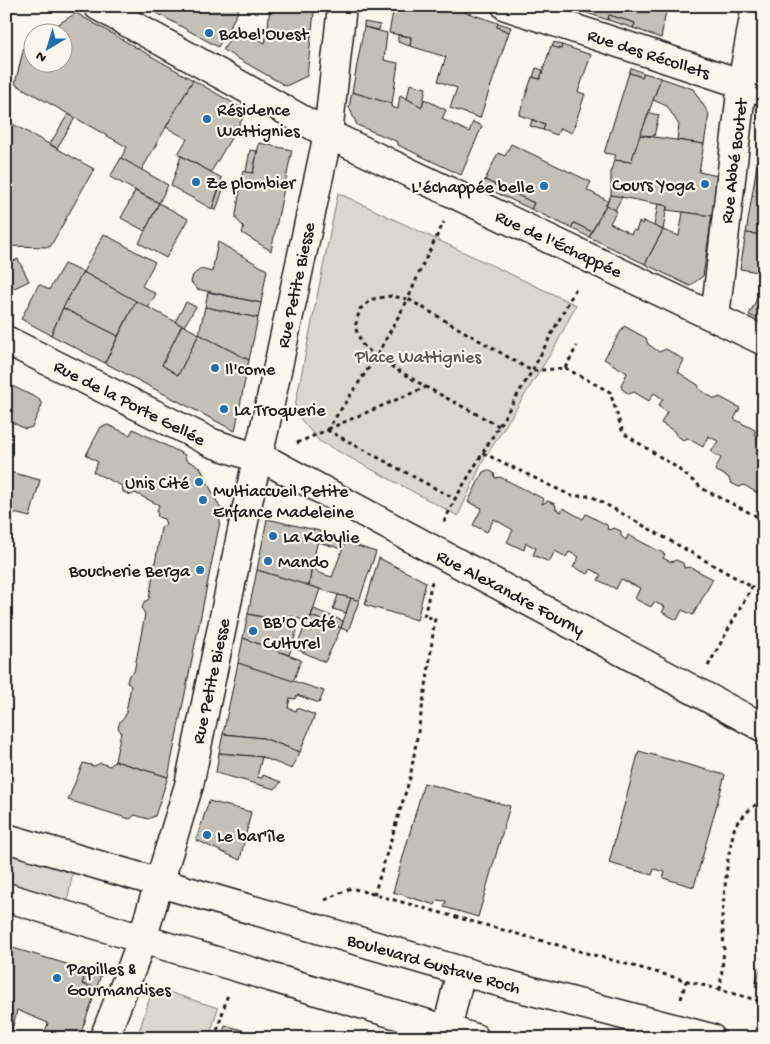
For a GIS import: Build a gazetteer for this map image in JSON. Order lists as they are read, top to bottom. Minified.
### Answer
{"streets":{"street":["Rue des Récollets","Rue Abbé Boutet","Rue de l'Échappée","Rue Petite Biesse","Rue de la Porte Gellée","Rue Alexandre Fourny","Boulevard Gustave Roch"]},"crossings":[["Rue des Récollets","Rue Abbé Boutet"],["Rue Abbé Boutet","Rue de l'Échappée"],["Rue de l'Échappée","Rue Petite Biesse"],["Rue Petite Biesse","Rue de la Porte Gellée"],["Rue Petite Biesse","Rue Alexandre Fourny"],["Rue Petite Biesse","Boulevard Gustave Roch"],["Rue de la Porte Gellée","Rue Alexandre Fourny"]],"parks":["Place Wattignies"],"places":["Babel'Ouest","Résidence Wattignies","Ze plombier","Cours Yoga","L'échappée belle","Il'come","La Troquerie","Unis Cité","Multiaccueil Petite Enfance Madeleine","La Kabylie","Mando","Boucherie Berga","BB'O Café Culturel","Le bar'île","Papilles & Gourmandises"],"north":"bottom left"}
